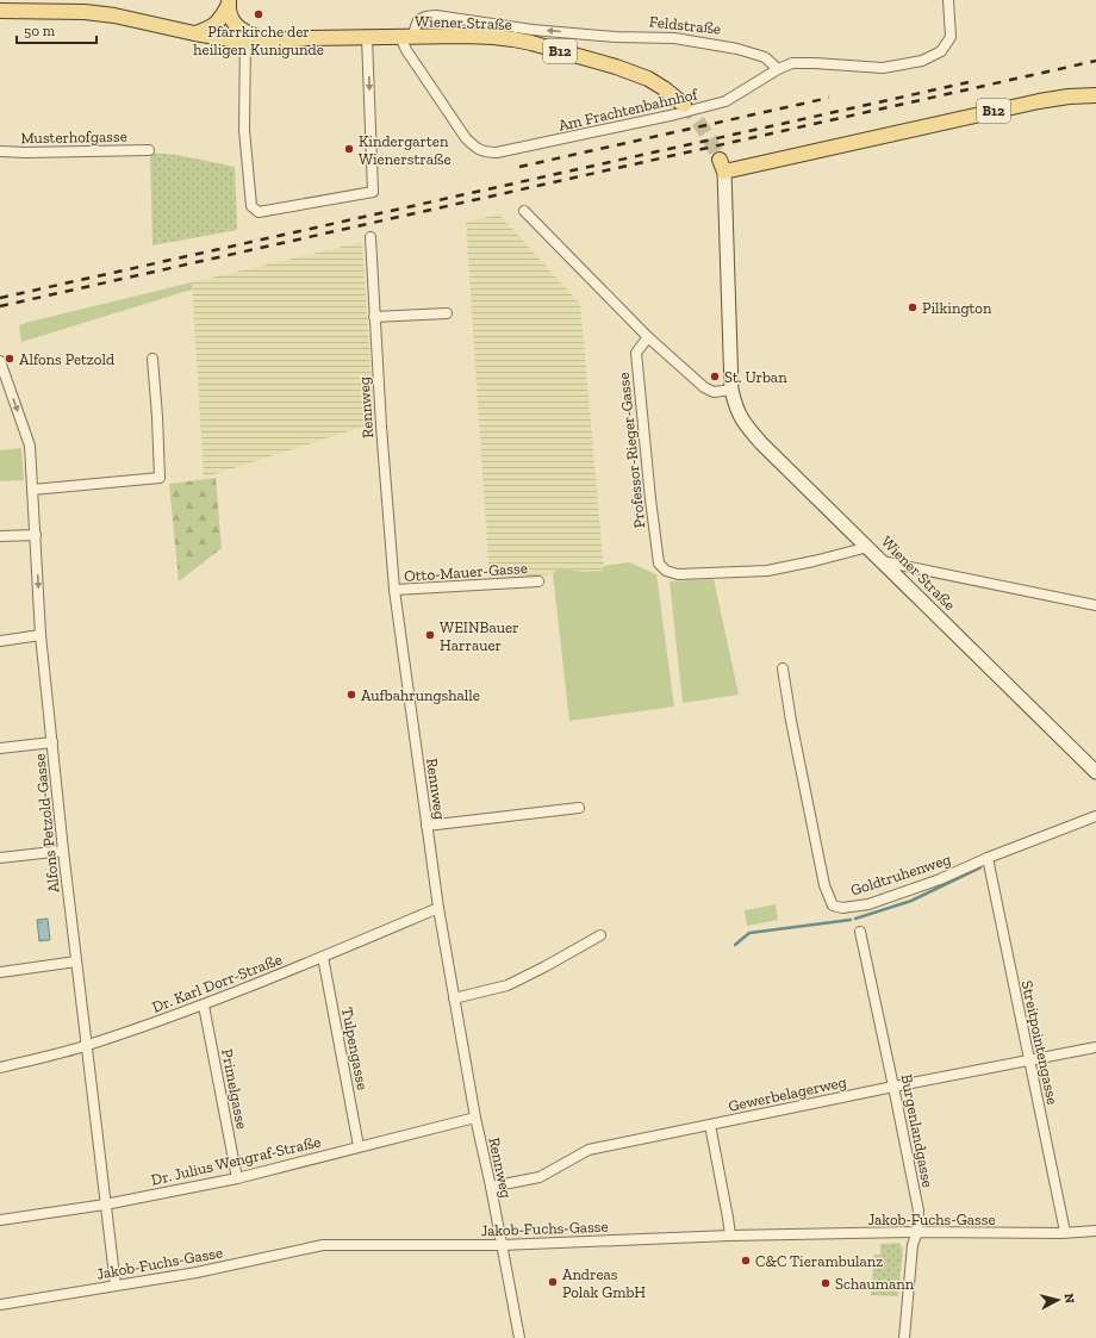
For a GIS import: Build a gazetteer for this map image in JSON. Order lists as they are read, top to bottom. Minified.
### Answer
{"streets":{"main road":["Wiener Straße","B12"],"street":["Feldstraße","Am Frachtenbahnhof","Musterhofgasse","Rennweg","Professor-Rieger-Gasse","Otto-Mauer-Gasse","Alfons Petzold-Gasse","Goldtruhenweg","Dr. Karl Dorr-Straße","Streitpointengasse","Tulpengasse","Primelgasse","Gewerbelagerweg","Burgenlandgasse","Dr. Julius Wengraf-Straße","Jakob-Fuchs-Gasse"]},"crossings":[["Wiener Straße","Feldstraße"],["Wiener Straße","B12"],["Wiener Straße","Am Frachtenbahnhof"],["Wiener Straße","Professor-Rieger-Gasse"],["Feldstraße","Am Frachtenbahnhof"],["Rennweg","Otto-Mauer-Gasse"],["Rennweg","Dr. Karl Dorr-Straße"],["Rennweg","Gewerbelagerweg"],["Rennweg","Dr. Julius Wengraf-Straße"],["Rennweg","Jakob-Fuchs-Gasse"],["Alfons Petzold-Gasse","Dr. Karl Dorr-Straße"],["Alfons Petzold-Gasse","Dr. Julius Wengraf-Straße"],["Alfons Petzold-Gasse","Jakob-Fuchs-Gasse"],["Goldtruhenweg","Streitpointengasse"],["Dr. Karl Dorr-Straße","Tulpengasse"],["Dr. Karl Dorr-Straße","Primelgasse"],["Streitpointengasse","Gewerbelagerweg"],["Streitpointengasse","Jakob-Fuchs-Gasse"],["Tulpengasse","Dr. Julius Wengraf-Straße"],["Primelgasse","Dr. Julius Wengraf-Straße"],["Gewerbelagerweg","Burgenlandgasse"],["Burgenlandgasse","Jakob-Fuchs-Gasse"]],"one_way":["Feldstraße"],"places":["Pfarrkirche der heiligen Kunigunde","Kindergarten Wienerstraße","Pilkington","Alfons Petzold","St. Urban","WEINBauer Harrauer","Aufbahrungshalle","C&C Tierambulanz","Andreas Polak GmbH","Schaumann"],"scale_bar":"50 m","north":"right"}
